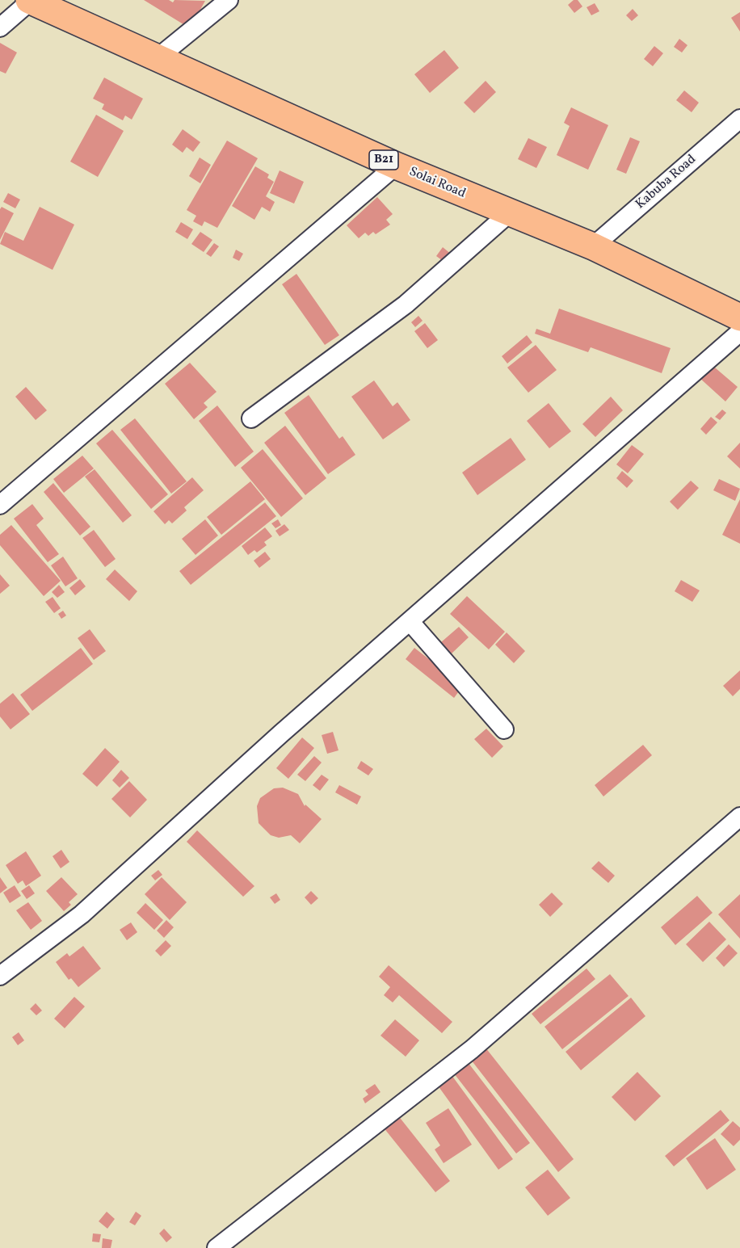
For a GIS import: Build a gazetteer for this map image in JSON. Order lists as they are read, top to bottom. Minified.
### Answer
{"streets":{"highway":["B21","Solai Road"],"street":["Kabuba Road"]},"crossings":[["Kabuba Road","Solai Road"]]}
